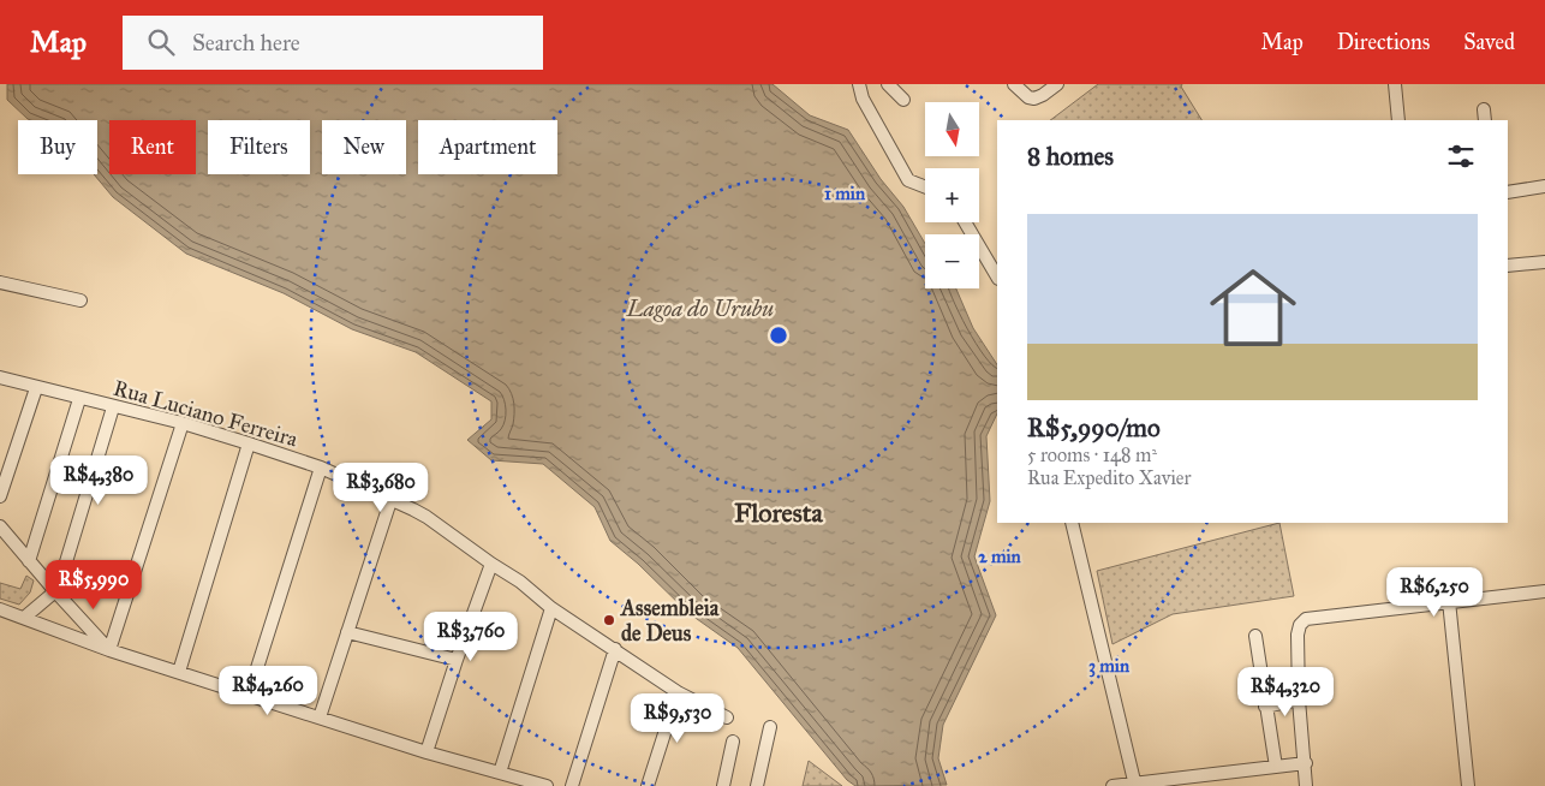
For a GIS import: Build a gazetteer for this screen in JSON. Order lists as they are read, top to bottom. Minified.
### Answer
{"streets":{"street":["Rua Luciano Ferreira"]},"districts":["Floresta"],"water":["Lagoa do Urubu"],"places":["Assembleia de Deus"],"north":"bottom","page":{"header":"Map","search":"Search here","nav":["Map","Directions","Saved"],"map_buttons":["+","−"],"chip":["Buy","Rent","Filters","New","Apartment"],"heading":"8 homes","list":[{"name":"R$5,990/mo","note":"5 rooms · 148 m² · Rua Expedito Xavier"}],"price":["R$4,380","R$3,680","R$5,990","R$6,250","R$3,760","R$4,260","R$4,320","R$9,530"]},"rings":["1 min","2 min","3 min"]}
